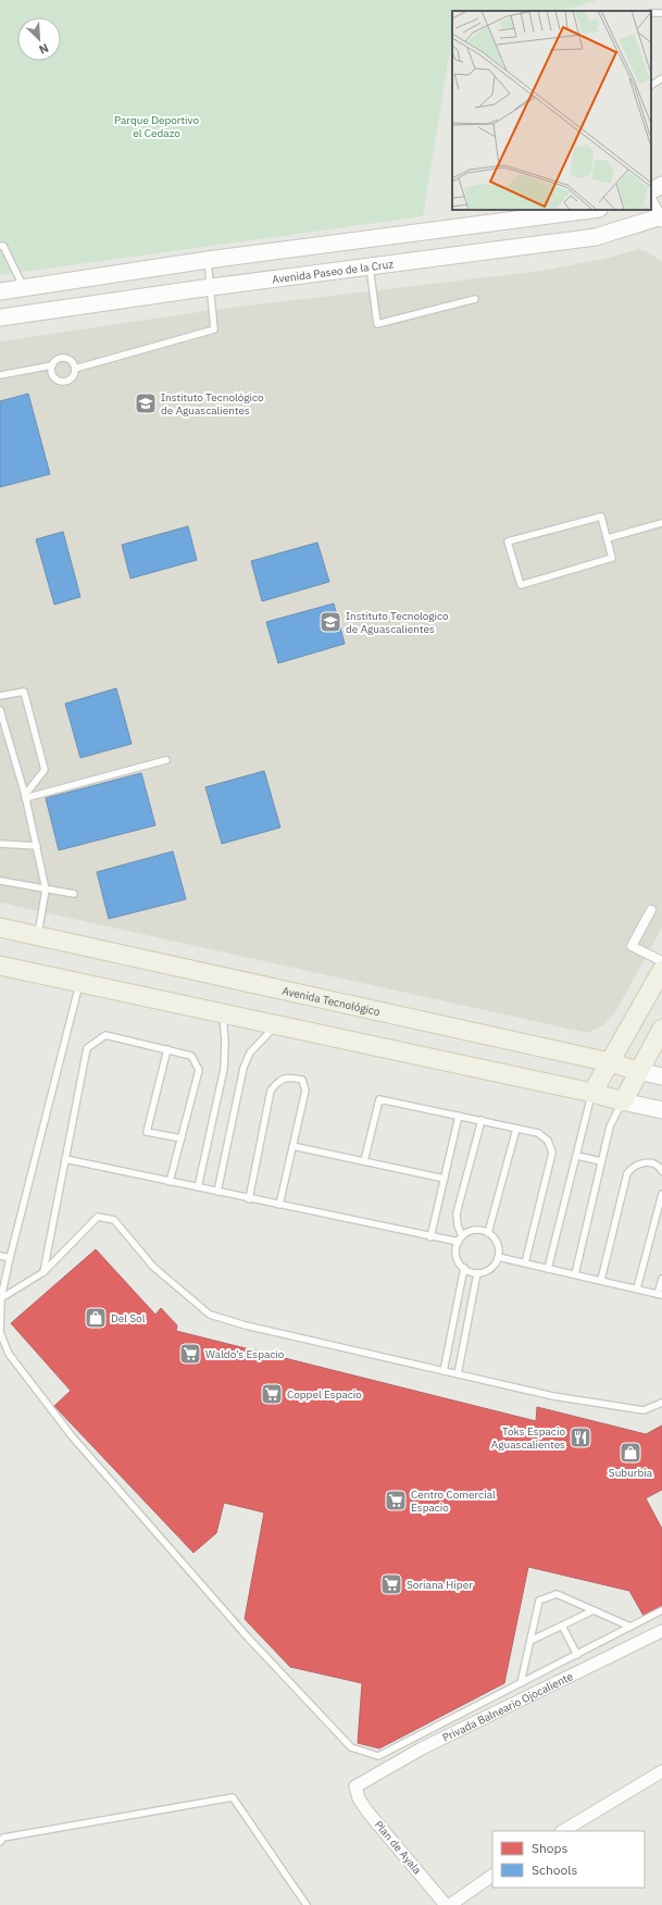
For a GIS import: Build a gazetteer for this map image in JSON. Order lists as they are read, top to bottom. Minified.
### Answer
{"streets":{"main road":["Avenida Paseo de la Cruz","Avenida Tecnológico"],"street":["Privada Balneario Ojocaliente","Plan de Ayala"]},"crossings":[["Privada Balneario Ojocaliente","Plan de Ayala"]],"parks":["Parque Deportivo el Cedazo"],"places":{"school or university":["Instituto Tecnológico de Aguascalientes","Instituto Tecnologico de Aguascalientes"],"shop":["Del Sol","Suburbia"],"supermarket":["Waldo’s Espacio","Coppel Espacio","Centro Comercial Espacio","Soriana Hiper"],"restaurant":["Toks Espacio Aguascalientes"]},"legend":["Shops","Schools"],"north":"bottom right"}
